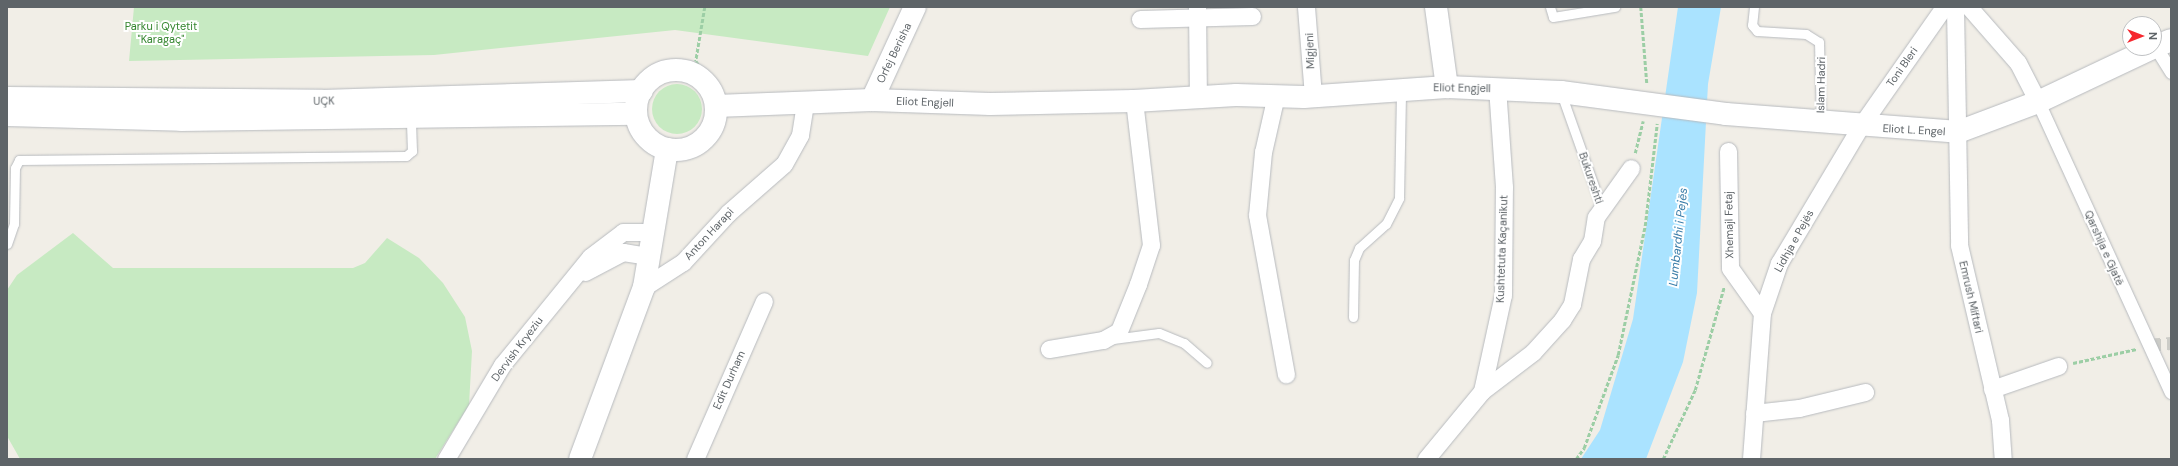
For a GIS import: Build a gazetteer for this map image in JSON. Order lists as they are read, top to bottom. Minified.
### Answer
{"streets":{"main road":["Orfej Berisha","Eliot Engjell","UÇK","Eliot L. Engel"],"street":["Migjeni","Toni Bleri","Bukureshti","Xhemajl Fetaj","Anton Harapi","Lidhja e Pejës","Qarshija e Gjatë","Kushtetuta Kaçanikut","Emrush Miftari","Dervish Kryeziu","Edit Durham"],"lane":["Islam Hadri"]},"crossings":[["Migjeni","Eliot Engjell"],["Orfej Berisha","Eliot Engjell"],["Toni Bleri","Eliot L. Engel"],["Toni Bleri","Lidhja e Pejës"],["Islam Hadri","Eliot L. Engel"],["Eliot Engjell","UÇK"],["Eliot Engjell","Eliot L. Engel"],["Eliot Engjell","Bukureshti"],["Eliot Engjell","Anton Harapi"],["Eliot Engjell","Kushtetuta Kaçanikut"],["Eliot L. Engel","Lidhja e Pejës"],["Eliot L. Engel","Qarshija e Gjatë"],["Eliot L. Engel","Emrush Miftari"],["Bukureshti","Kushtetuta Kaçanikut"],["Xhemajl Fetaj","Lidhja e Pejës"]],"water":["Lumbardhi i Pejës"],"parks":["Parku i Qytetit \"Karagaç\""],"north":"right"}
